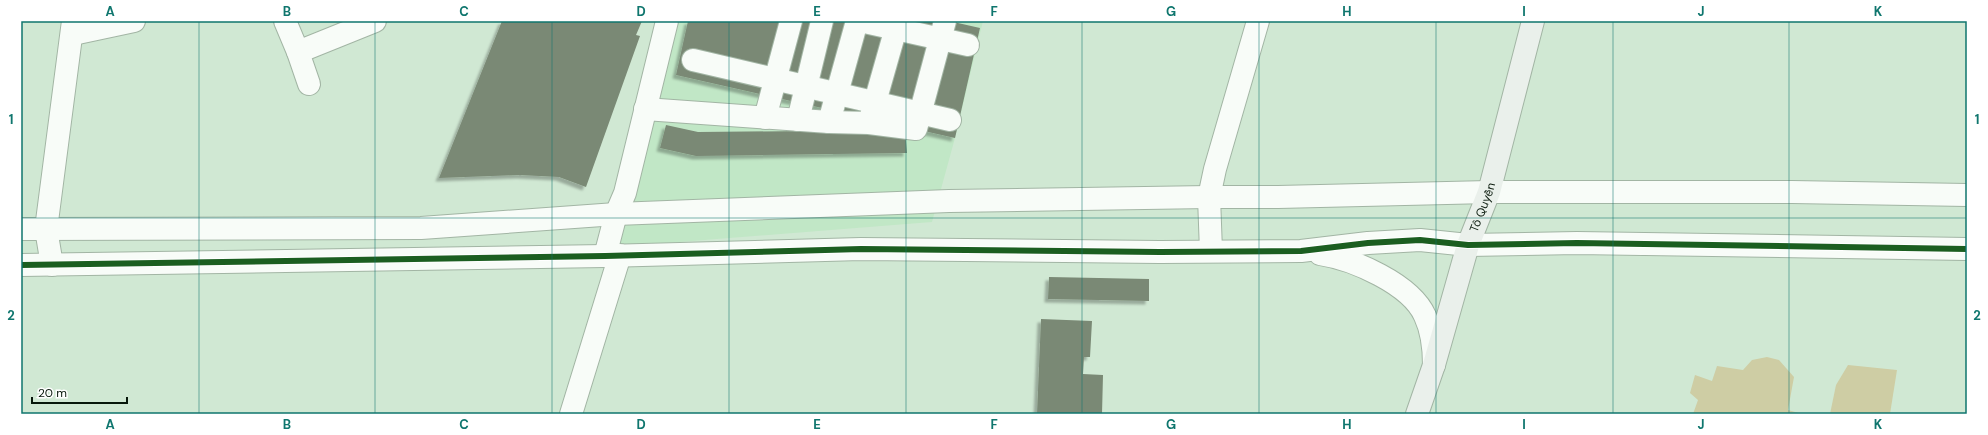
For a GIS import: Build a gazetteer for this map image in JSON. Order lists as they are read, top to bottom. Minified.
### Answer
{"streets":{"main road":["Tô Quyền"]},"scale_bar":"20 m","grid":{"columns":["A","B","C","D","E","F","G","H","I","J","K"],"rows":["1","2"]}}
